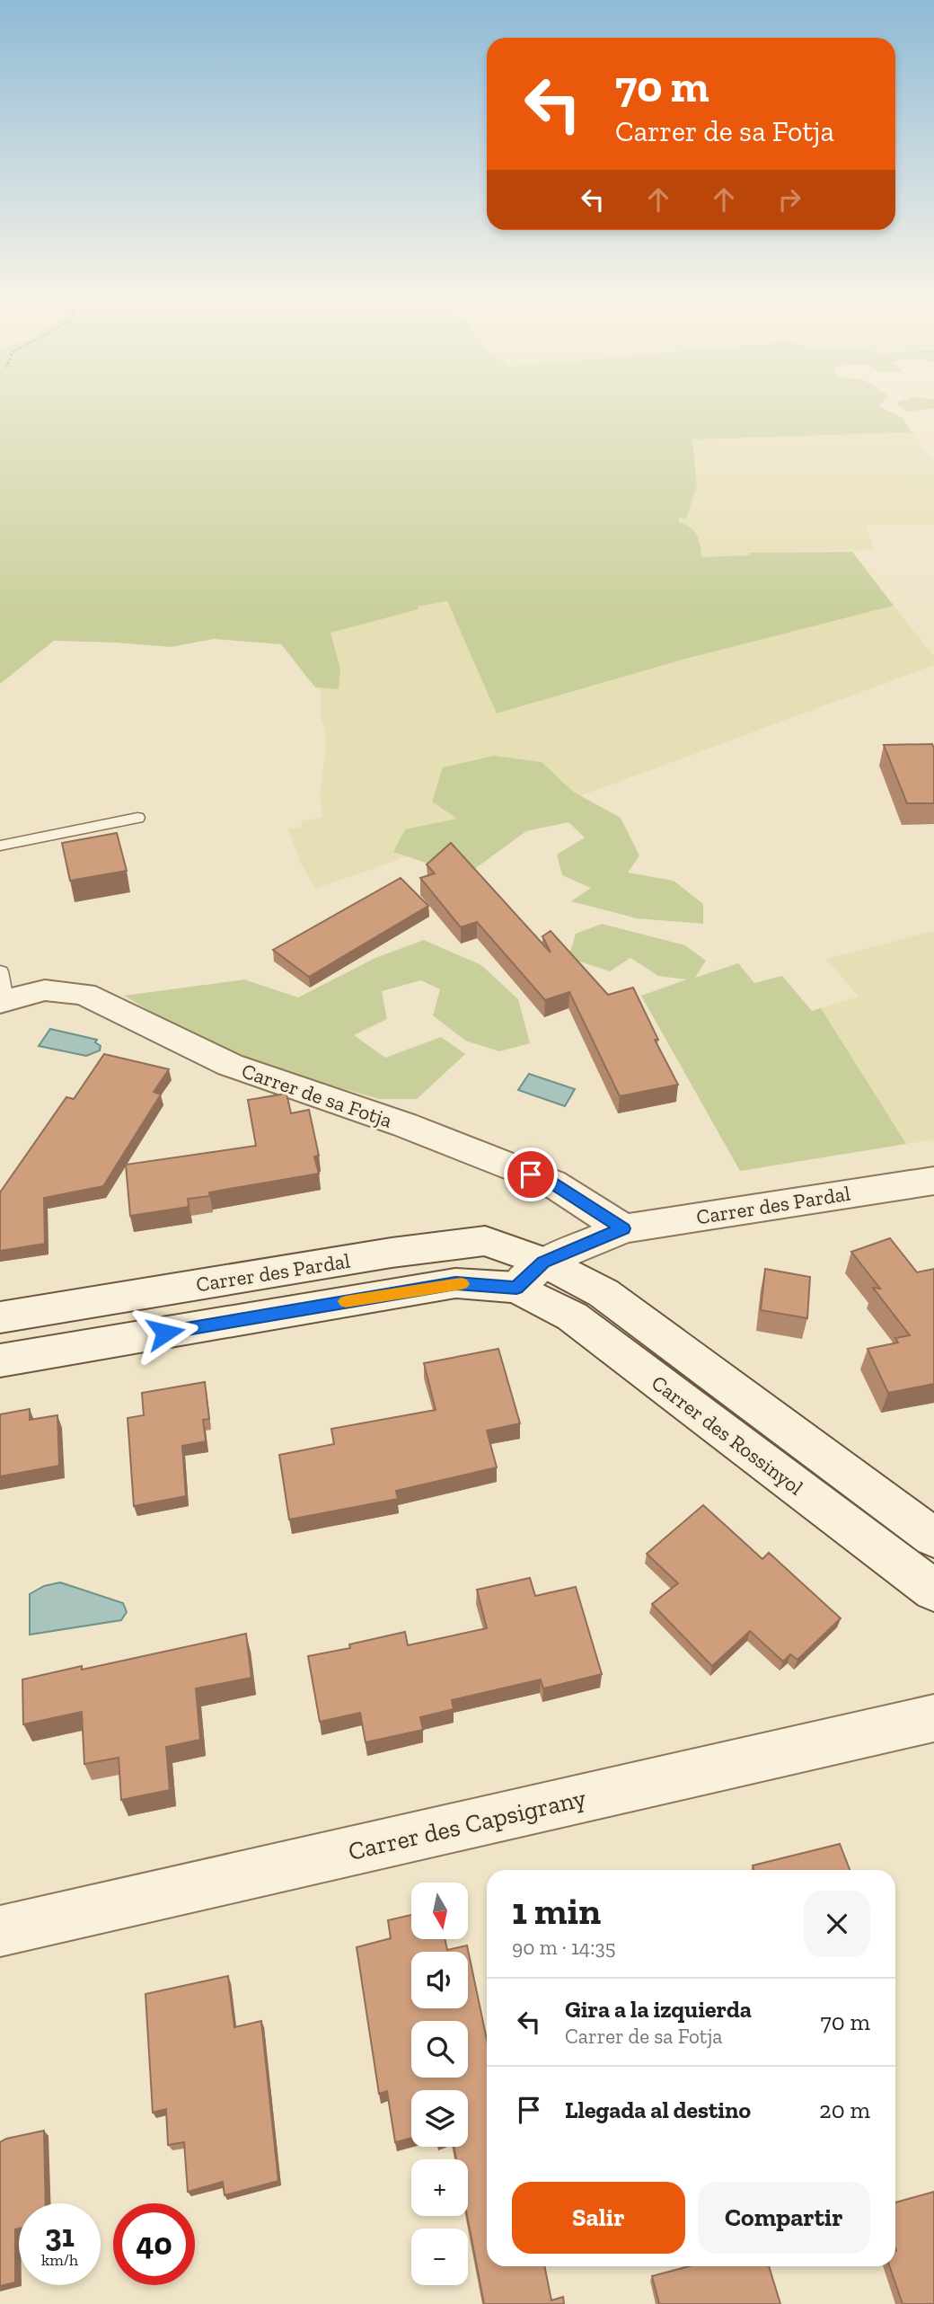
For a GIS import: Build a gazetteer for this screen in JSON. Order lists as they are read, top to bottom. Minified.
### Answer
{"streets":{"street":["Carrer de sa Fotja","Carrer des Pardal","Carrer des Rossinyol","Carrer des Capsigrany"]},"crossings":[["Carrer de sa Fotja","Carrer des Pardal"],["Carrer des Pardal","Carrer des Rossinyol"]],"north":"bottom","page":{"turn":["70 m","Carrer de sa Fotja"],"heading":["1 min","90 m · 14:35"],"map_buttons":["+","−"],"list":[{"name":"Gira a la izquierda","note":"Carrer de sa Fotja","value":"70 m"},{"name":"Llegada al destino","value":"20 m"}],"buttons":["Salir","Compartir"],"speed":"31 km/h","limit":"40"}}
